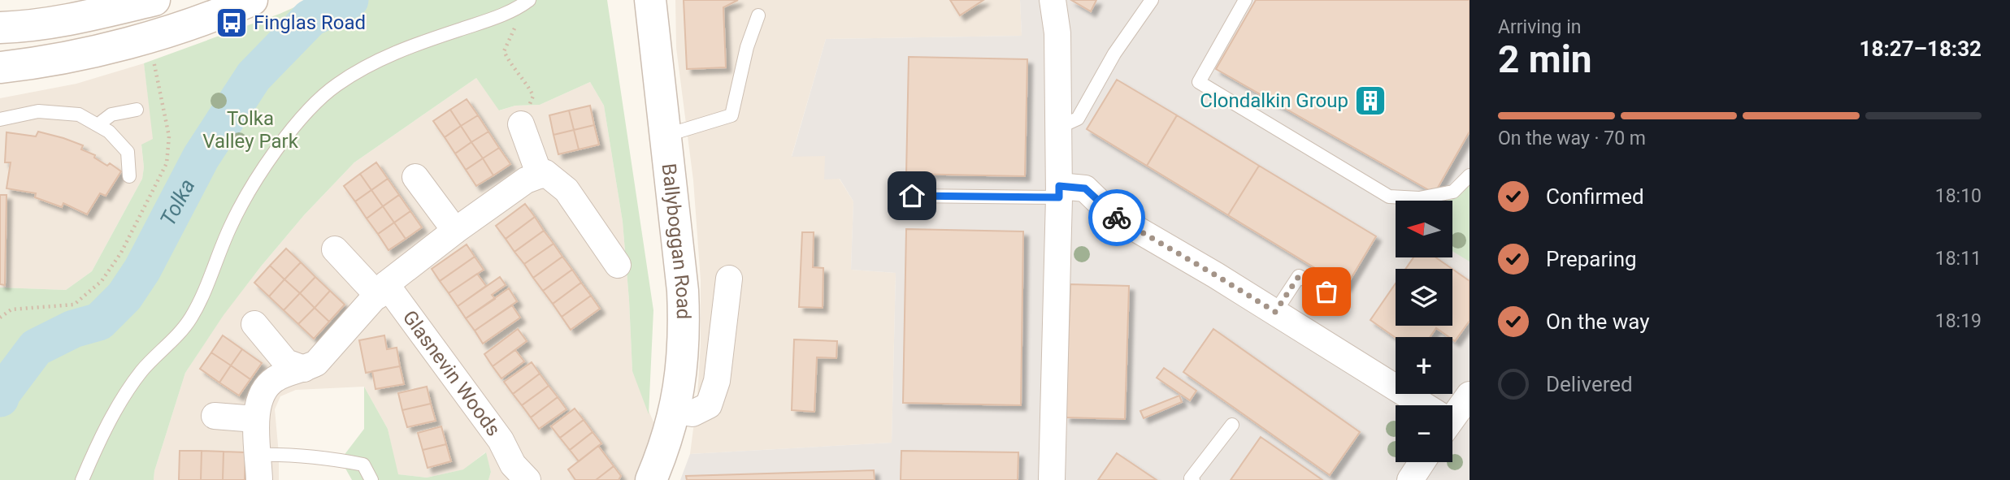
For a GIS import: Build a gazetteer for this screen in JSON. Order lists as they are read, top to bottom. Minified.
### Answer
{"streets":{"street":["Ballyboggan Road","Glasnevin Woods"]},"water":["Tolka"],"parks":["Tolka Valley Park"],"places":{"bus stop":["Finglas Road"],"building":["Clondalkin Group"]},"north":"left","page":{"heading":["2 min","Arriving in","18:27–18:32"],"bar":"On the way · 70 m","list":[["Confirmed","18:10"],["Preparing","18:11"],["On the way","18:19"],"Delivered"],"map_buttons":["+","−"]}}
